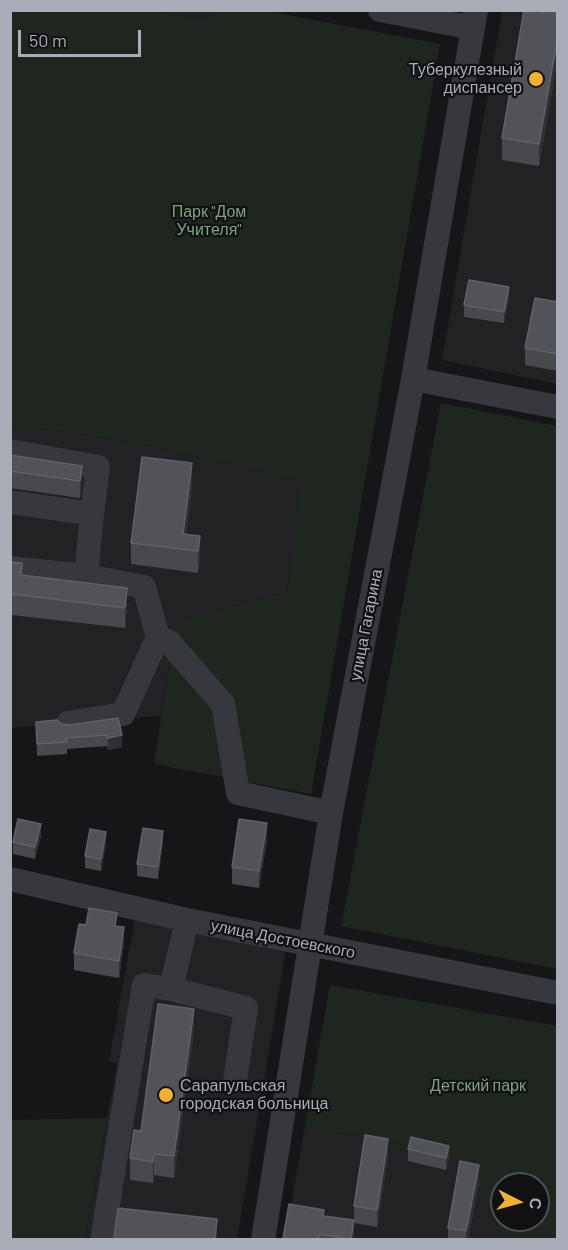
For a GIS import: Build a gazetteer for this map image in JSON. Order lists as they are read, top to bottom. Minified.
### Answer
{"streets":{"street":["улица Гагарина","улица Достоевского"]},"crossings":[["улица Гагарина","улица Достоевского"]],"parks":["Парк \"Дом Учителя\"","Детский парк"],"places":["Туберкулезный диспансер","Сарапульская городская больница"],"scale_bar":"50 m","north":"right"}
